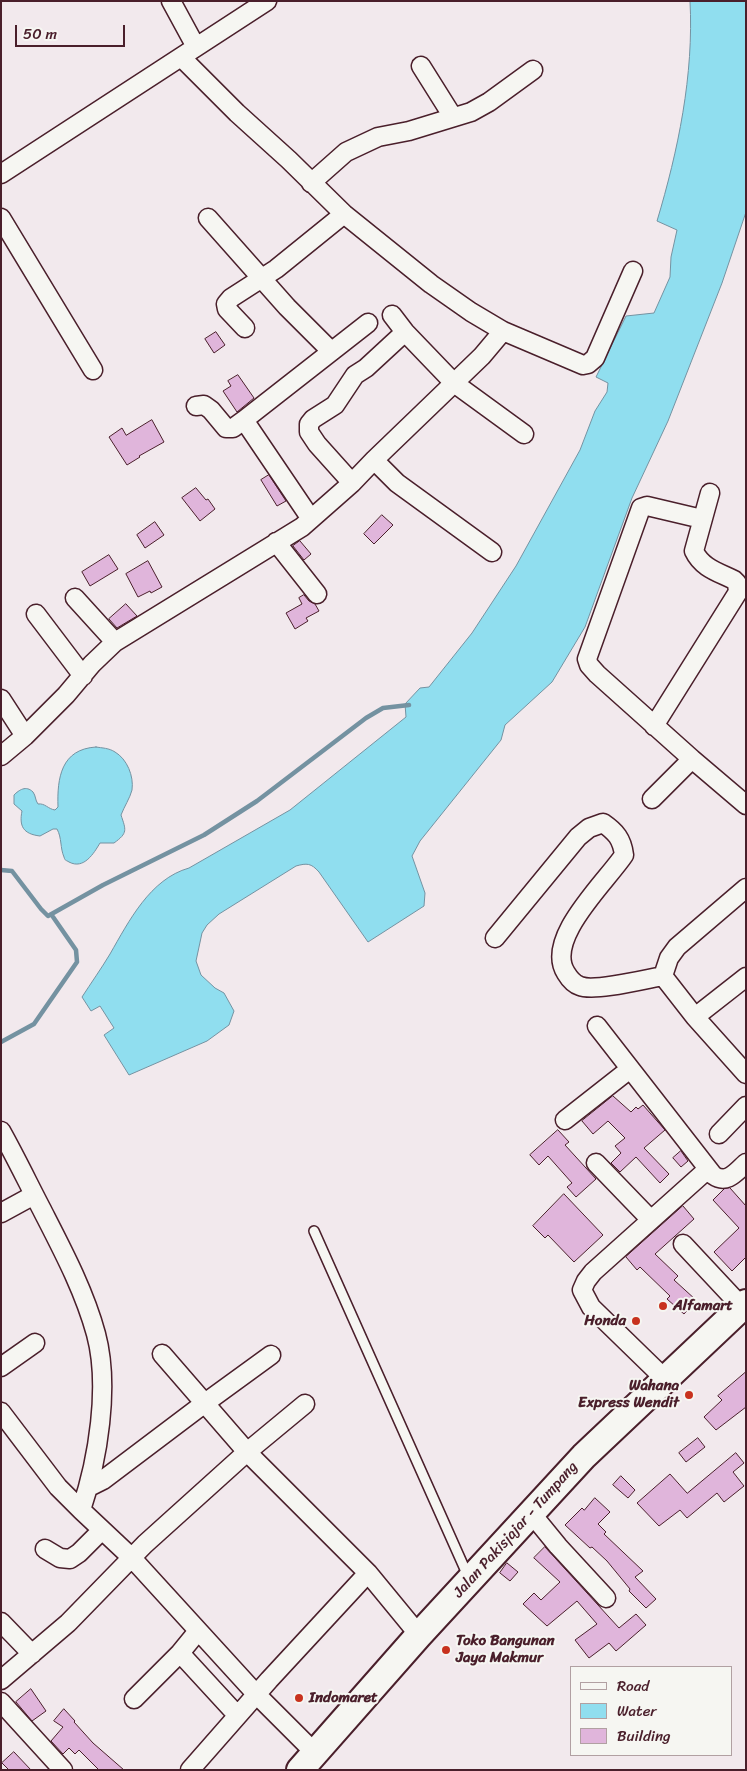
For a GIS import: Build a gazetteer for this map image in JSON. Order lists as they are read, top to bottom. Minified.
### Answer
{"streets":{"main road":["Jalan Pakisjajar - Tumpang"]},"places":["Alfamart","Honda","Wahana Express Wendit","Toko Bangunan Jaya Makmur","Indomaret"],"legend":["Road","Water","Building"],"scale_bar":"50 m"}
